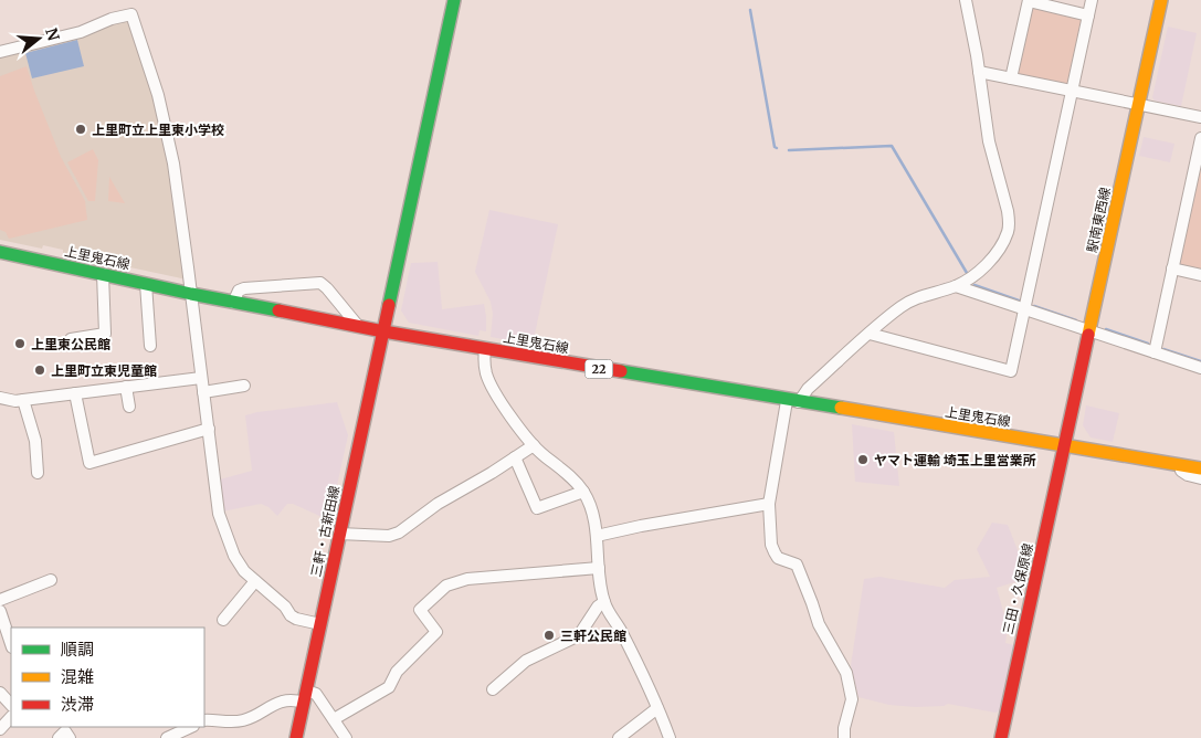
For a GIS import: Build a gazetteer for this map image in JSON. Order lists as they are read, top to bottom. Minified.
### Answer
{"streets":{"street":["駅南東西線","上里鬼石線","22","三軒・古新田線","三田・久保原線"]},"crossings":[["駅南東西線","上里鬼石線"],["駅南東西線","三田・久保原線"],["上里鬼石線","三軒・古新田線"],["上里鬼石線","三田・久保原線"]],"places":["上里町立上里東小学校","上里東公民館","上里町立東児童館","ヤマト運輸 埼玉上里営業所","三軒公民館"],"legend":["順調","混雑","渋滞"],"north":"right"}
